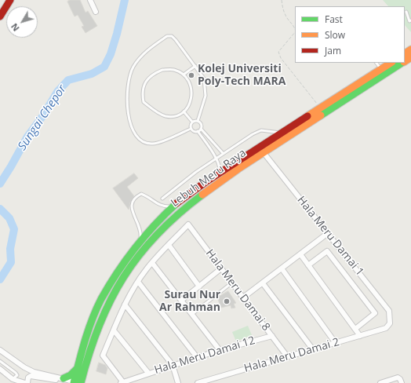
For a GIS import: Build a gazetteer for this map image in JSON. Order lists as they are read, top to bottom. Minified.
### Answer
{"streets":{"main road":["Lebuh Meru Raya"],"street":["Hala Meru Damai 1","Hala Meru Damai 8","Hala Meru Damai 12","Hala Meru Damai 2"]},"crossings":[["Lebuh Meru Raya","Hala Meru Damai 1"],["Hala Meru Damai 1","Hala Meru Damai 2"],["Hala Meru Damai 8","Hala Meru Damai 12"],["Hala Meru Damai 8","Hala Meru Damai 2"]],"water":["Sungai Chepor"],"places":["Kolej Universiti Poly-Tech MARA","Surau Nur Ar Rahman"],"legend":["Fast","Slow","Jam"],"north":"bottom left"}
